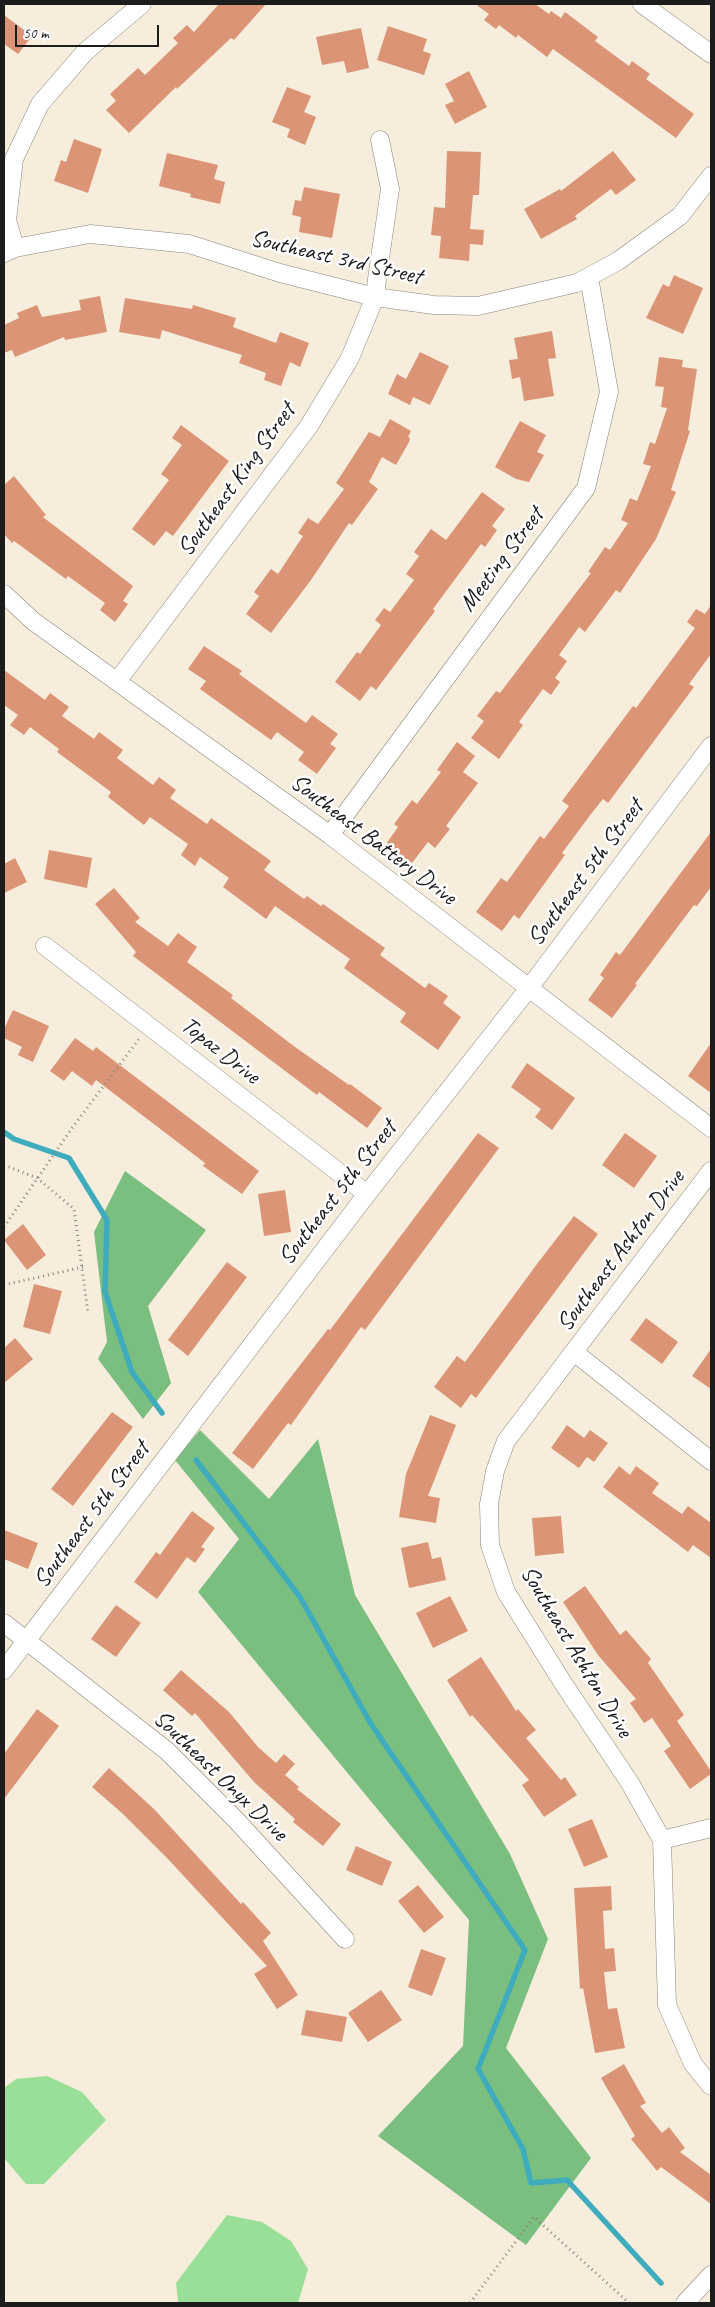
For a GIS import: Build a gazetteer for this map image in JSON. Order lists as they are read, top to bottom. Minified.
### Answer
{"streets":{"street":["Southeast 3rd Street","Southeast King Street","Meeting Street","Southeast Battery Drive","Southeast 5th Street","Topaz Drive","Southeast Ashton Drive","Southeast Onyx Drive"]},"crossings":[["Southeast 3rd Street","Southeast King Street"],["Southeast 3rd Street","Meeting Street"],["Southeast King Street","Southeast Battery Drive"],["Meeting Street","Southeast Battery Drive"],["Southeast Battery Drive","Southeast 5th Street"],["Southeast 5th Street","Topaz Drive"],["Southeast 5th Street","Southeast Onyx Drive"]],"scale_bar":"50 m"}
